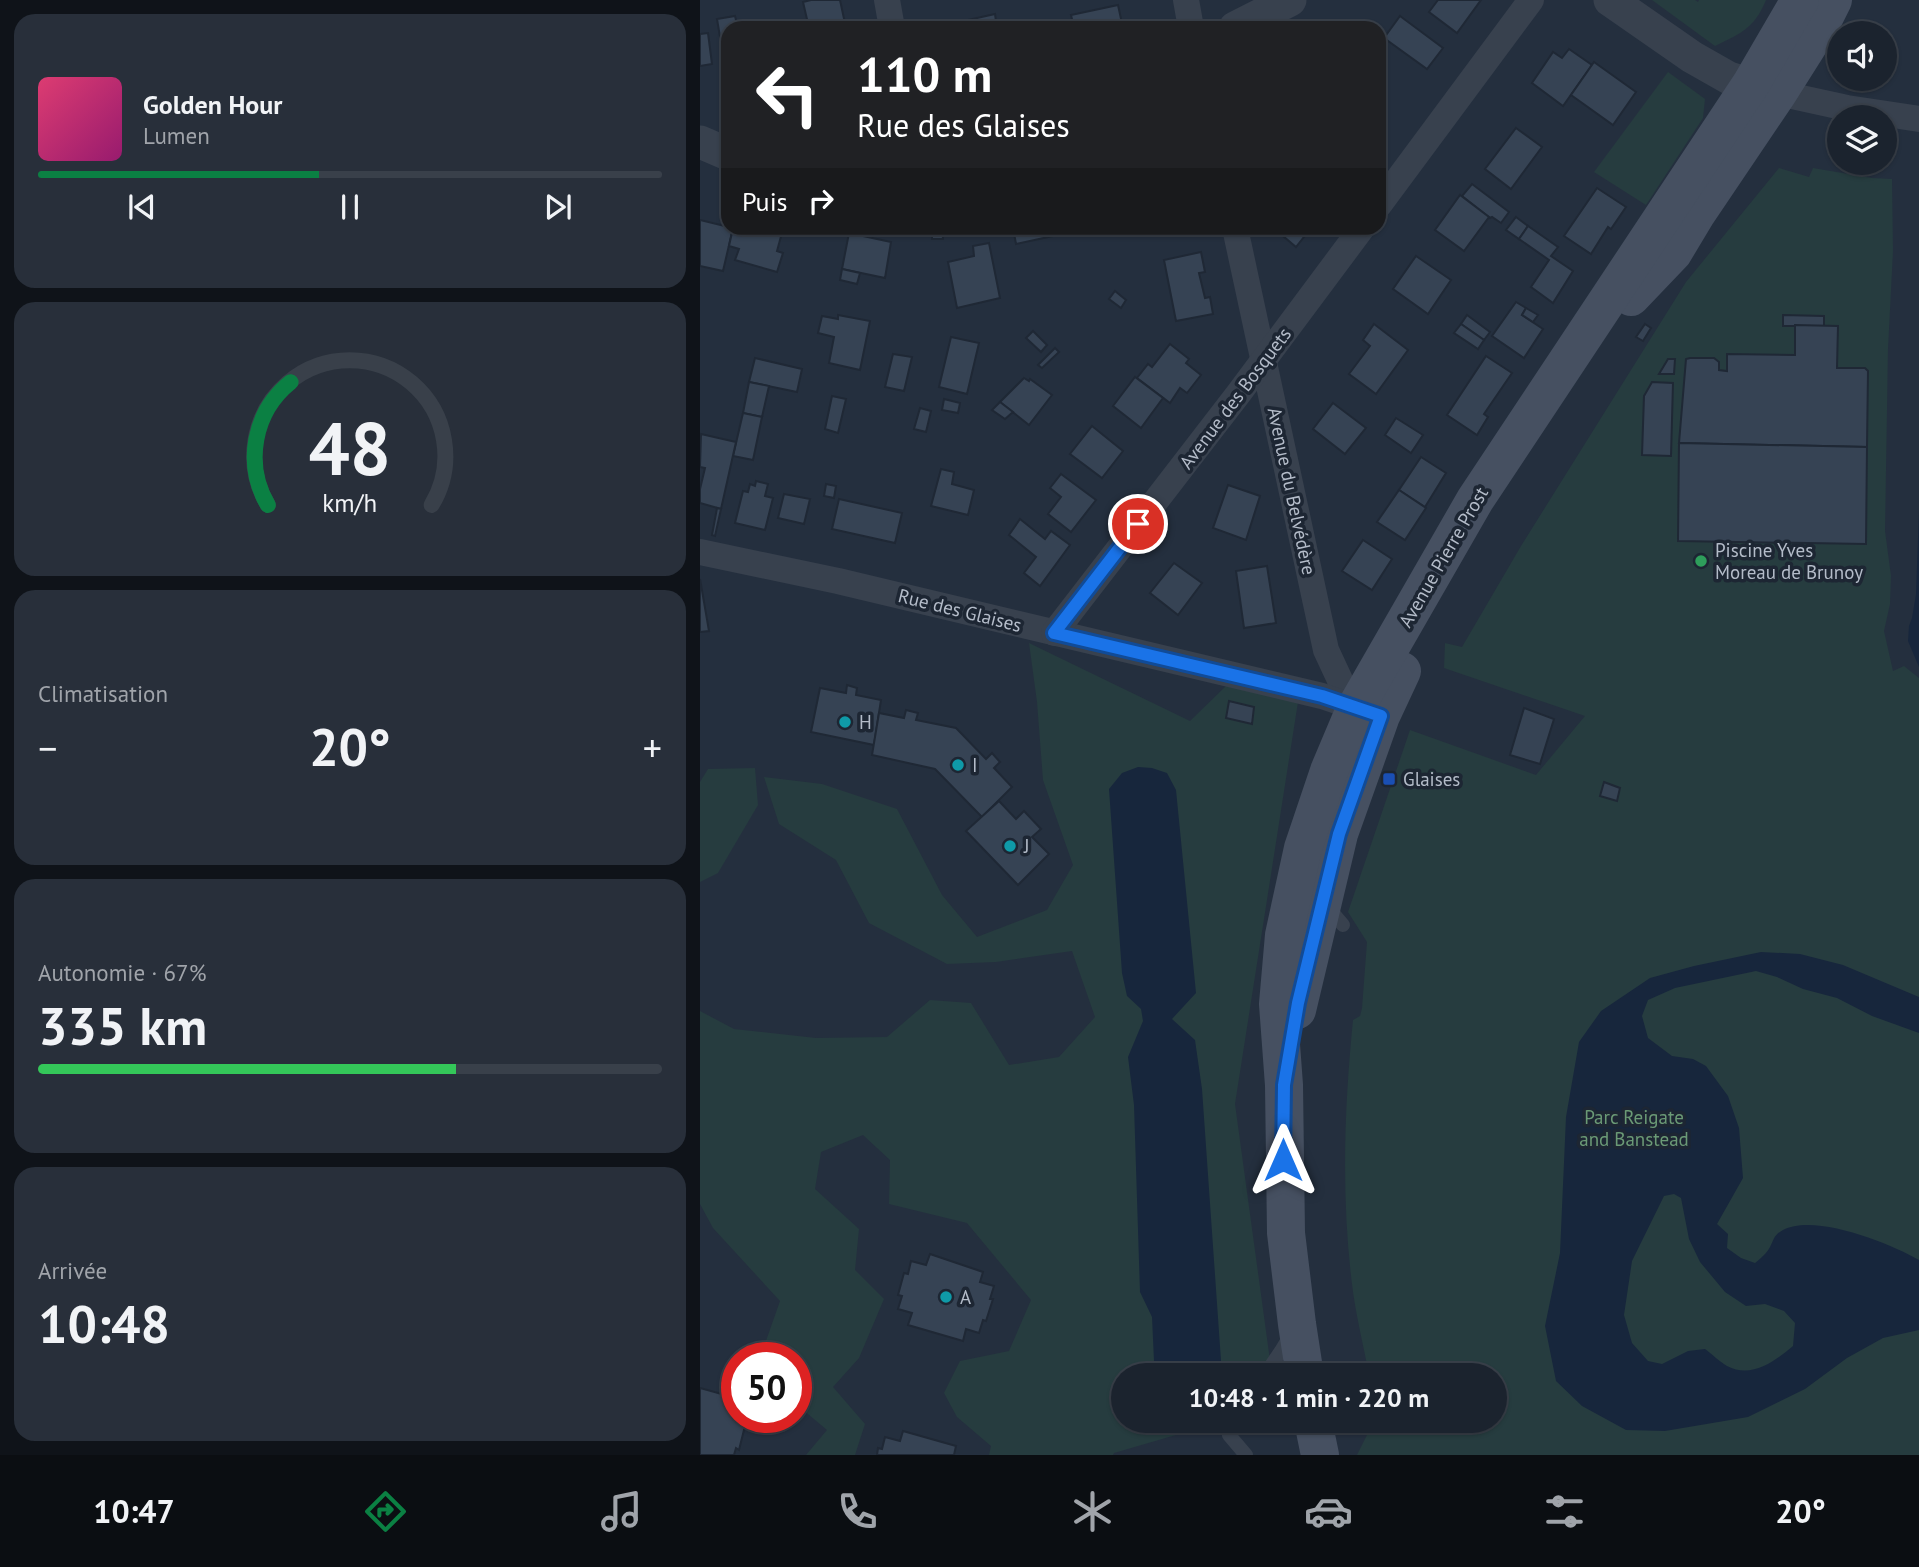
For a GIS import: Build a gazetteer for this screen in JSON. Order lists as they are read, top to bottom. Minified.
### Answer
{"streets":{"main road":["Avenue Pierre Prost"],"street":["Avenue des Bosquets","Avenue du Belvédère","Rue des Glaises"]},"crossings":[["Avenue des Bosquets","Avenue du Belvédère"],["Avenue des Bosquets","Rue des Glaises"],["Avenue du Belvédère","Avenue Pierre Prost"],["Avenue du Belvédère","Rue des Glaises"],["Avenue Pierre Prost","Rue des Glaises"]],"parks":["Parc Reigate and Banstead"],"places":{"other":["Piscine Yves Moreau de Brunoy","H","I","J","A"],"transit":["Glaises"]},"page":{"turn":["110 m","Rue des Glaises"],"song":["Golden Hour","Lumen"],"then":"Puis","tile":["Climatisation",["Autonomie · 67%","335 km"],["Arrivée","10:48"]],"heat":["−","20°","+"],"limit":"50","trip":"10:48 · 1 min · 220 m","tabs":["10:47","20°"],"gauge":["48","km/h"]}}
